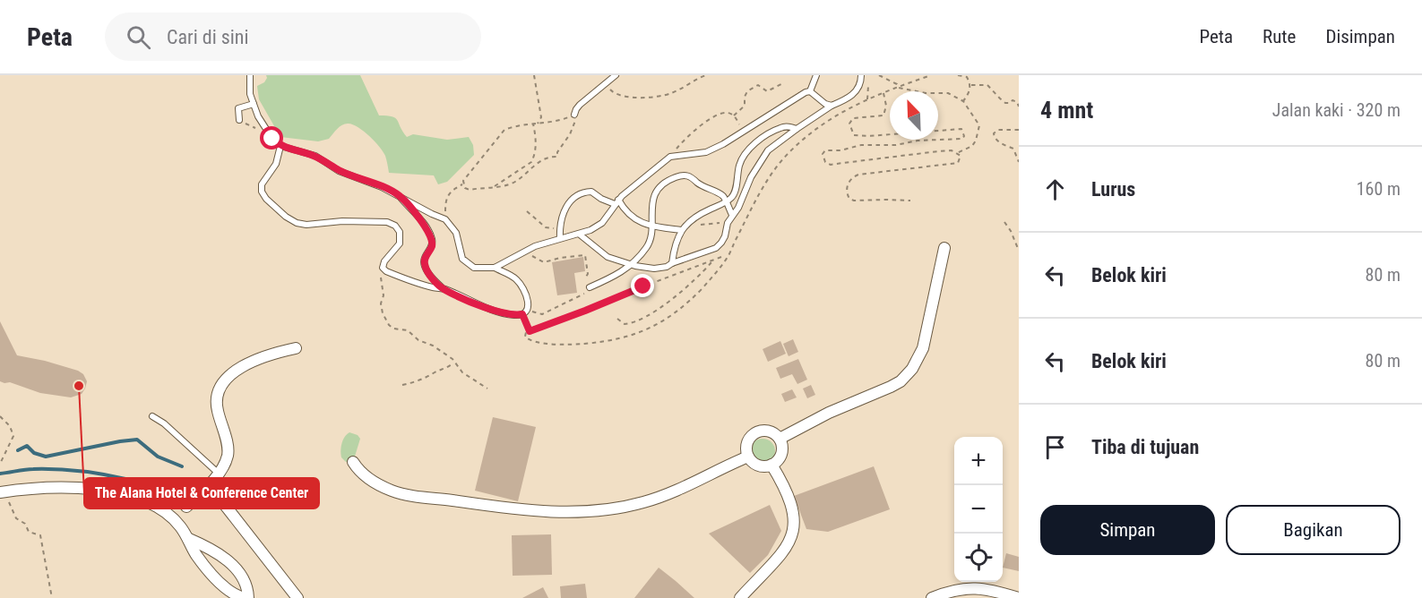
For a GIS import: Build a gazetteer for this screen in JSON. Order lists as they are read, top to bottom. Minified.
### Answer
{"places":["The Alana Hotel & Conference Center"],"north":"top left","page":{"header":"Peta","search":"Cari di sini","nav":["Peta","Rute","Disimpan"],"heading":["4 mnt","Jalan kaki · 320 m"],"list":[["Lurus","160 m"],["Belok kiri","80 m"],["Belok kiri","80 m"],"Tiba di tujuan"],"map_buttons":["+","−"],"buttons":["Simpan","Bagikan"]}}
